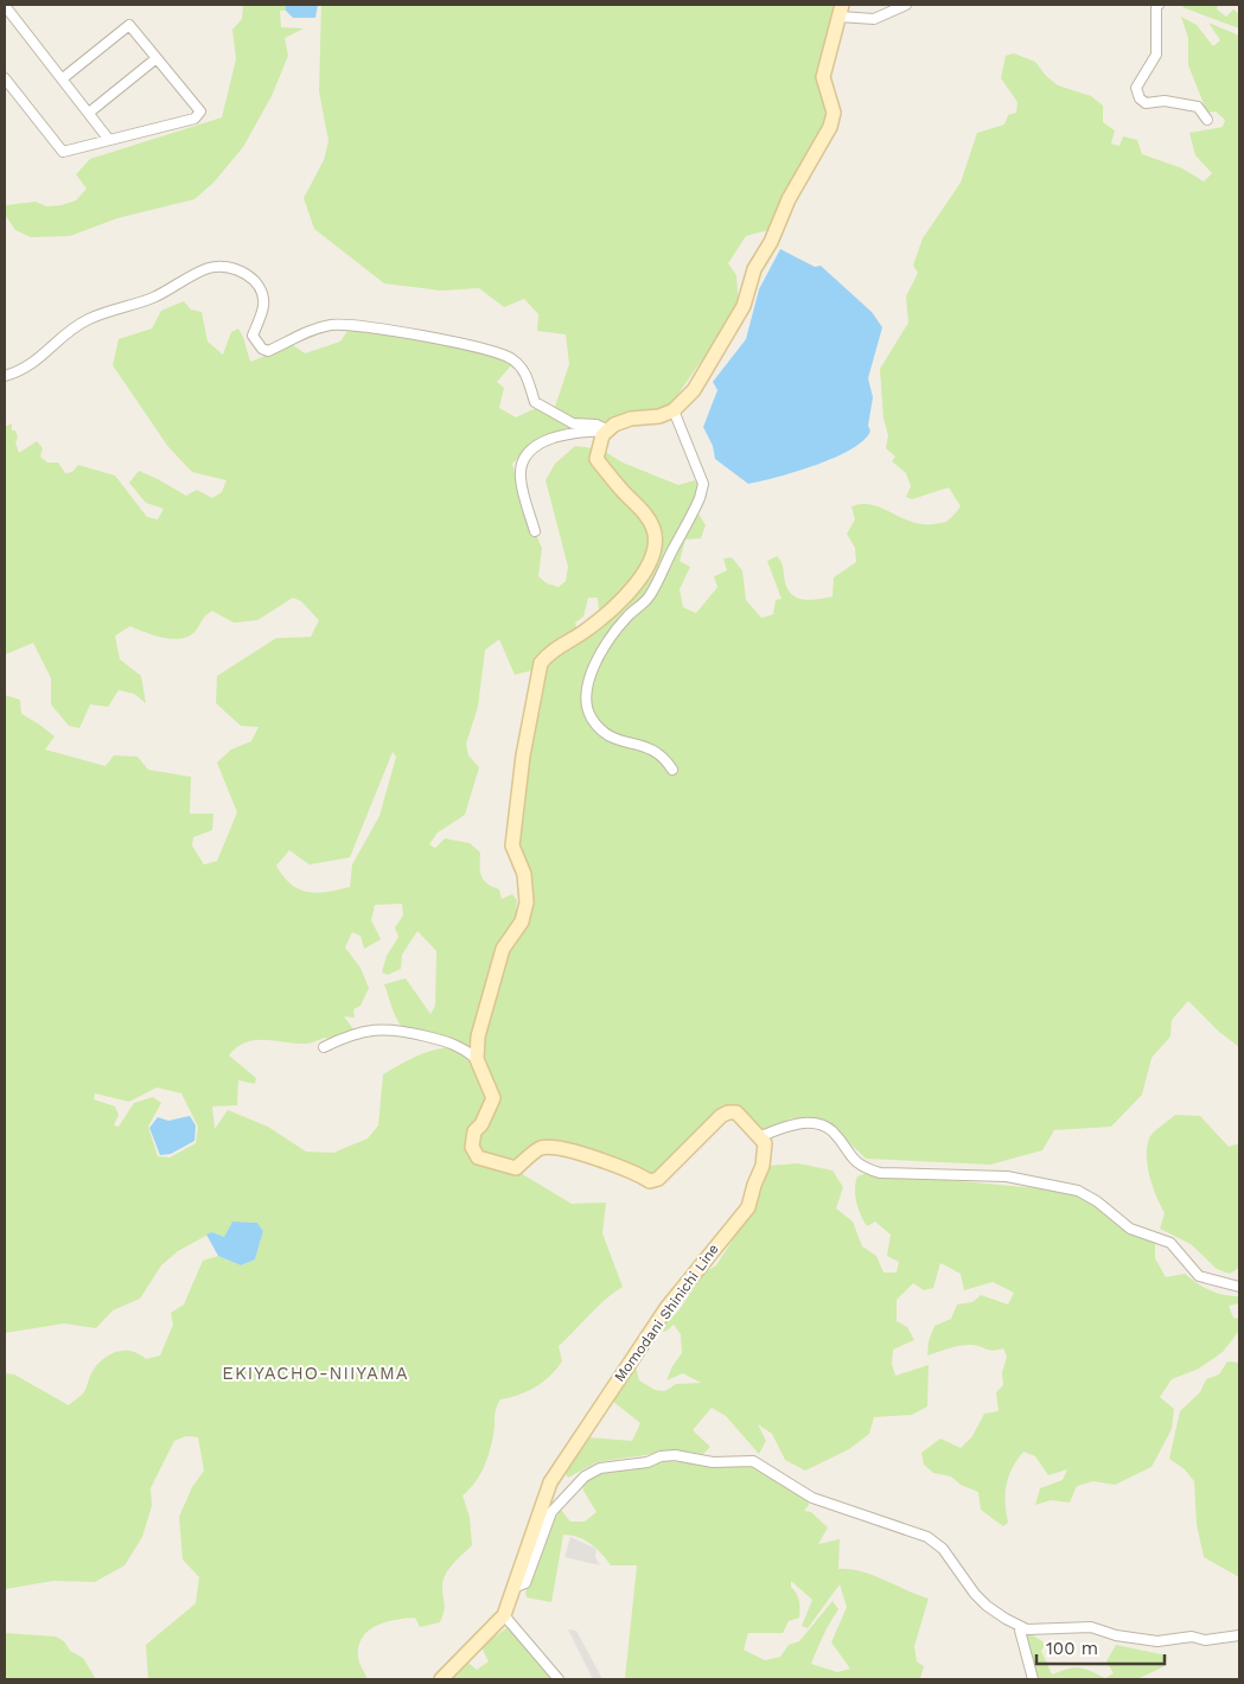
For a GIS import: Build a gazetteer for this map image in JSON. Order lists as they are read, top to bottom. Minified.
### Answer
{"streets":{"main road":["Momodani Shinichi Line"]},"districts":["EKIYACHO-NIIYAMA"],"scale_bar":"100 m"}
